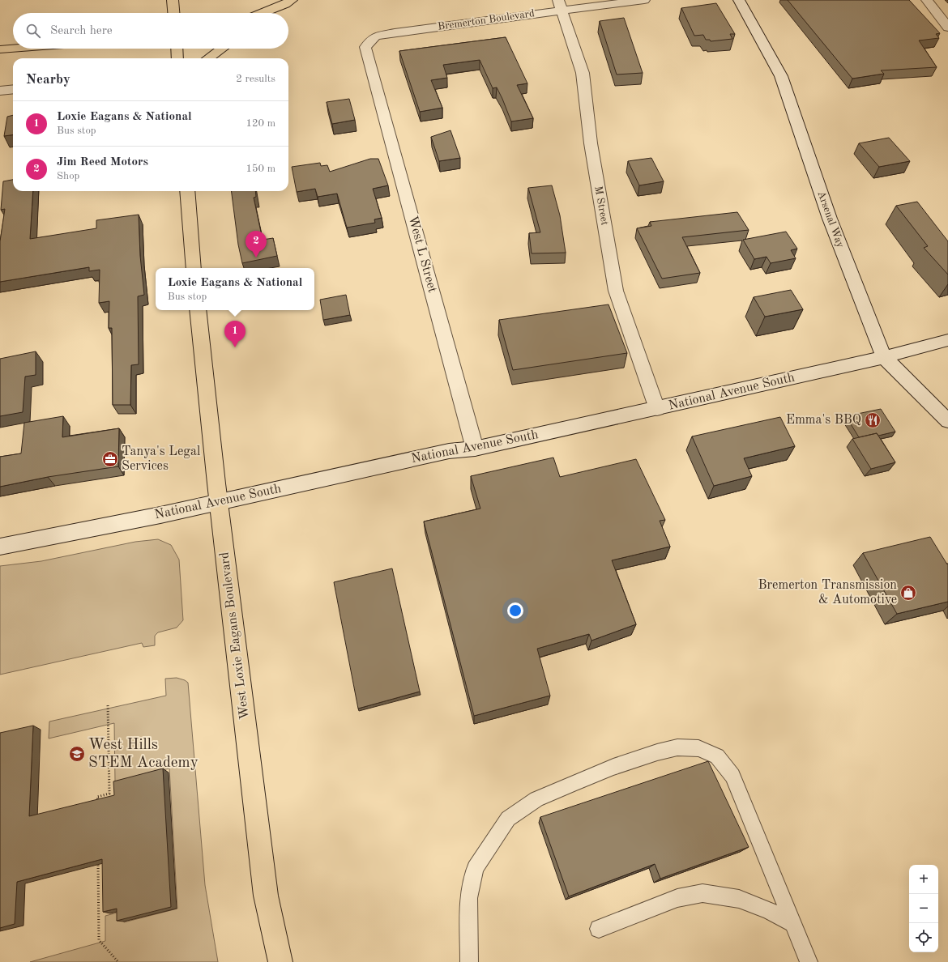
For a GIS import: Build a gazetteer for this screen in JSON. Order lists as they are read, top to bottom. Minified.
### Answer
{"streets":{"main road":["West Loxie Eagans Boulevard"],"street":["Bremerton Boulevard","M Street","Arsenal Way","West L Street","National Avenue South"]},"crossings":[["Bremerton Boulevard","M Street"],["Bremerton Boulevard","West L Street"],["M Street","National Avenue South"],["Arsenal Way","National Avenue South"],["West L Street","National Avenue South"],["National Avenue South","West Loxie Eagans Boulevard"]],"places":{"restaurant":["Emma's BBQ"],"office":["Tanya's Legal Services"],"shop":["Bremerton Transmission & Automotive"],"school or university":["West Hills STEM Academy"]},"page":{"search":"Search here","heading":["Nearby","2 results"],"list":[{"mark":"1","name":"Loxie Eagans & National","note":"Bus stop","value":"120 m"},{"mark":"2","name":"Jim Reed Motors","note":"Shop","value":"150 m"}],"pins":["2","1"],"popup":["Loxie Eagans & National","Bus stop"],"map_buttons":["+","−"]}}
